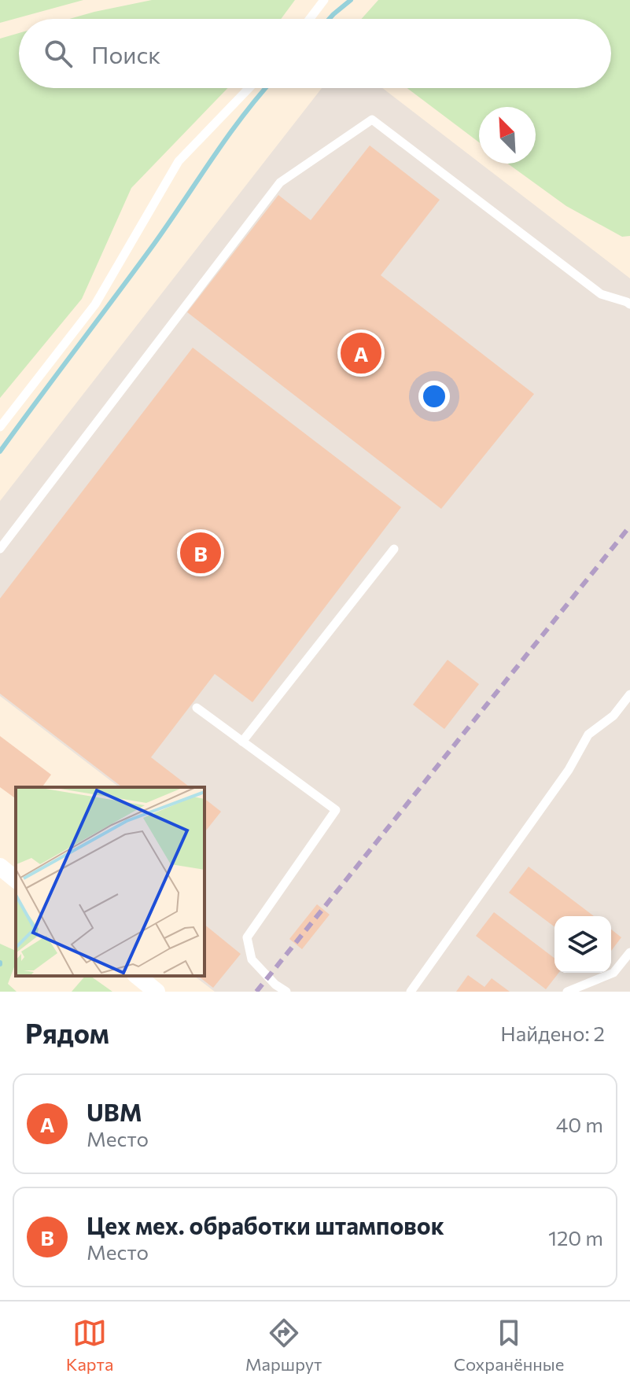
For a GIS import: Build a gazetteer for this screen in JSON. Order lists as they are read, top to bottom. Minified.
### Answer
{"north":"top left","page":{"search":"Поиск","pins":["A","B"],"heading":["Рядом","Найдено: 2"],"list":[{"mark":"A","name":"UBM","note":"Место","value":"40 m"},{"mark":"B","name":"Цех мех. обработки штамповок","note":"Место","value":"120 m"}],"nav":["Карта","Маршрут","Сохранённые"]}}
